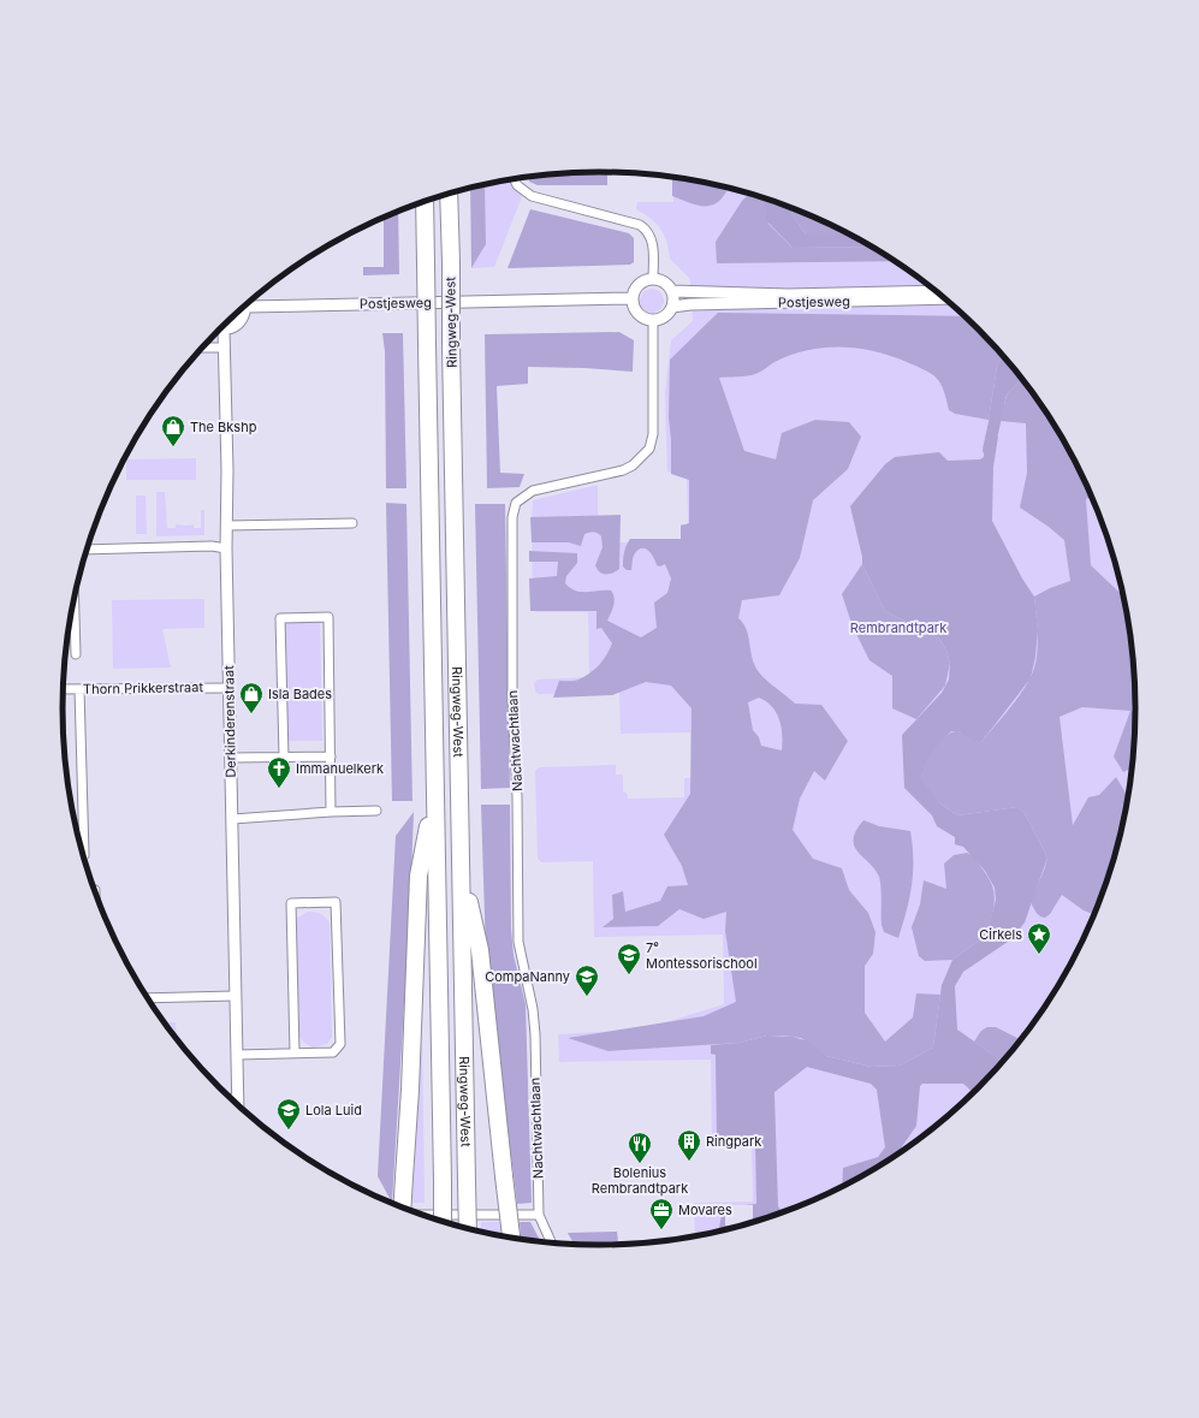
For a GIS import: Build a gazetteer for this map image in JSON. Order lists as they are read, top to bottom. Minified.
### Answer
{"streets":{"highway":["Ringweg-West"],"street":["Postjesweg","Thorn Prikkerstraat","Derkinderenstraat","Nachtwachtlaan"]},"crossings":[["Postjesweg","Nachtwachtlaan"],["Thorn Prikkerstraat","Derkinderenstraat"]],"parks":["Rembrandtpark"],"places":{"shop":["The Bkshp","Isla Bades"],"church":["Immanuelkerk"],"place":["Cirkels"],"school or university":["7ᵉ Montessorischool","CompaNanny","Lola Luid"],"building":["Ringpark"],"restaurant":["Bolenius Rembrandtpark"],"office":["Movares"]}}
